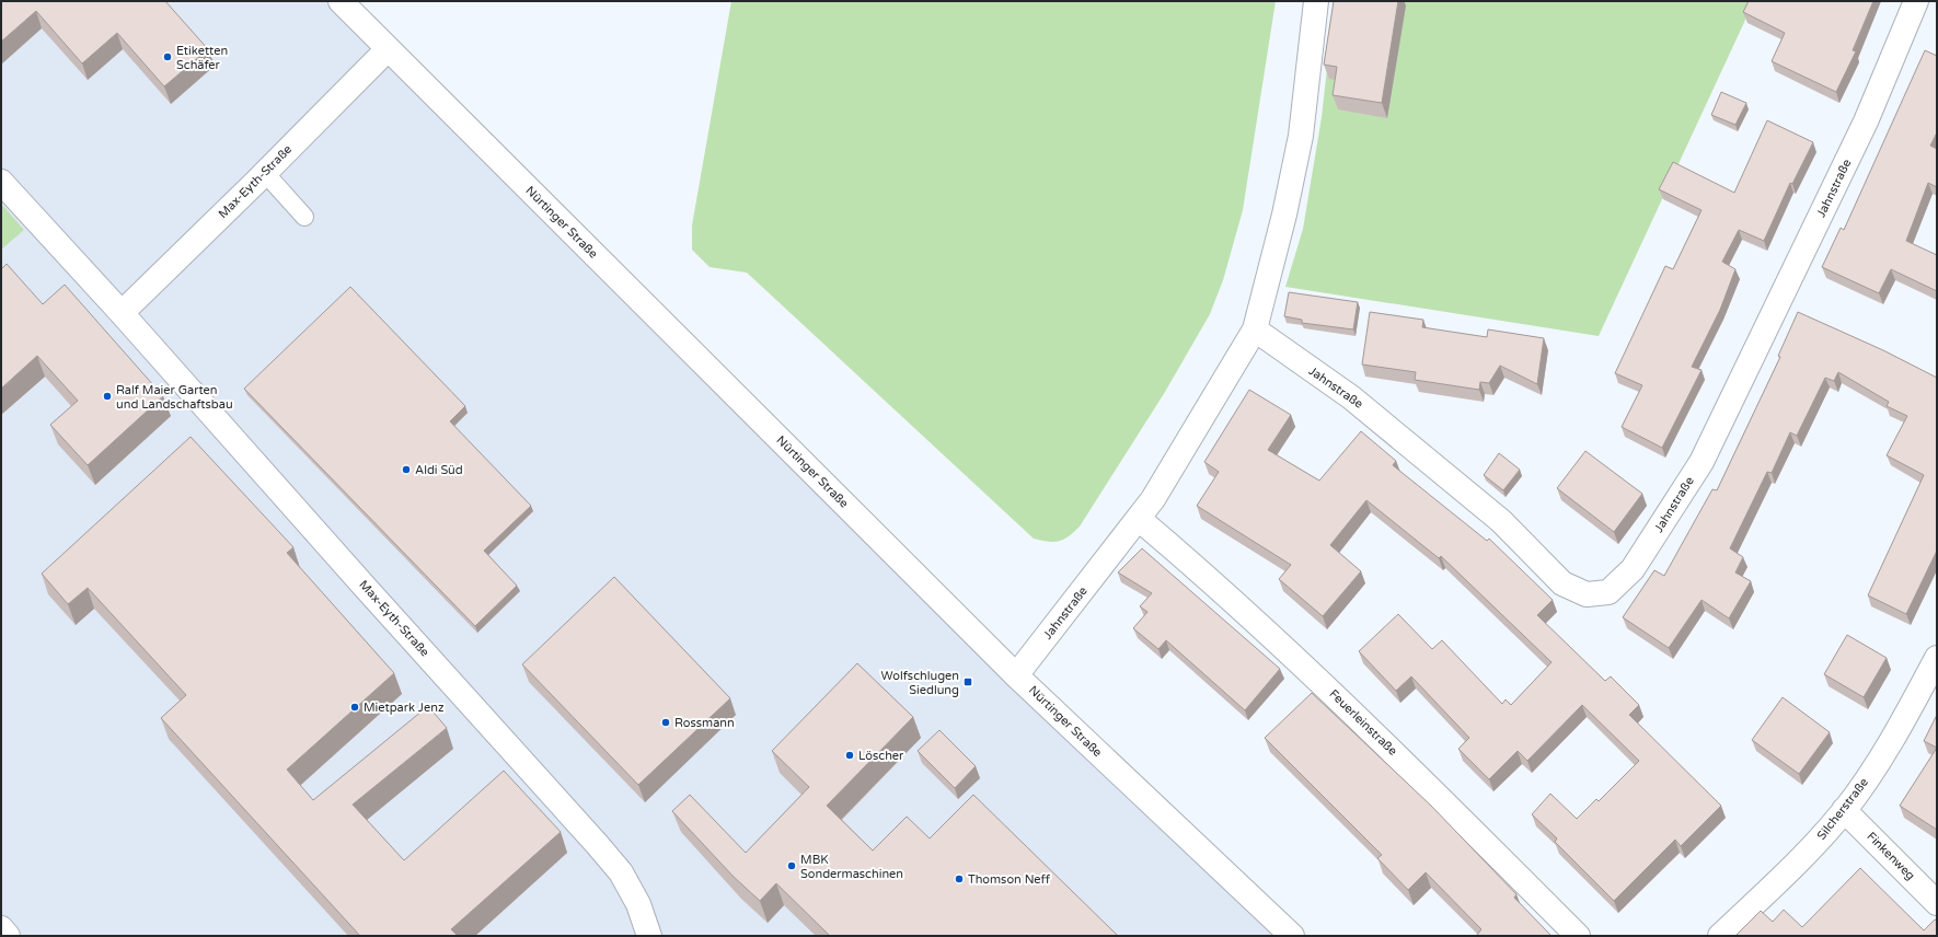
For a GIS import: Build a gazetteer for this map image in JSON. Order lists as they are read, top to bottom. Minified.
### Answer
{"streets":{"street":["Max-Eyth-Straße","Jahnstraße","Nürtinger Straße","Feuerleinstraße","Silcherstraße","Finkenweg"]},"crossings":[["Max-Eyth-Straße","Nürtinger Straße"],["Jahnstraße","Nürtinger Straße"],["Jahnstraße","Feuerleinstraße"],["Silcherstraße","Finkenweg"]],"places":{"other":["Etiketten Schäfer","Ralf Maier Garten und Landschaftsbau","Aldi Süd","Mietpark Jenz","Rossmann","Löscher","MBK Sondermaschinen","Thomson Neff"],"transit":["Wolfschlugen Siedlung"]}}
